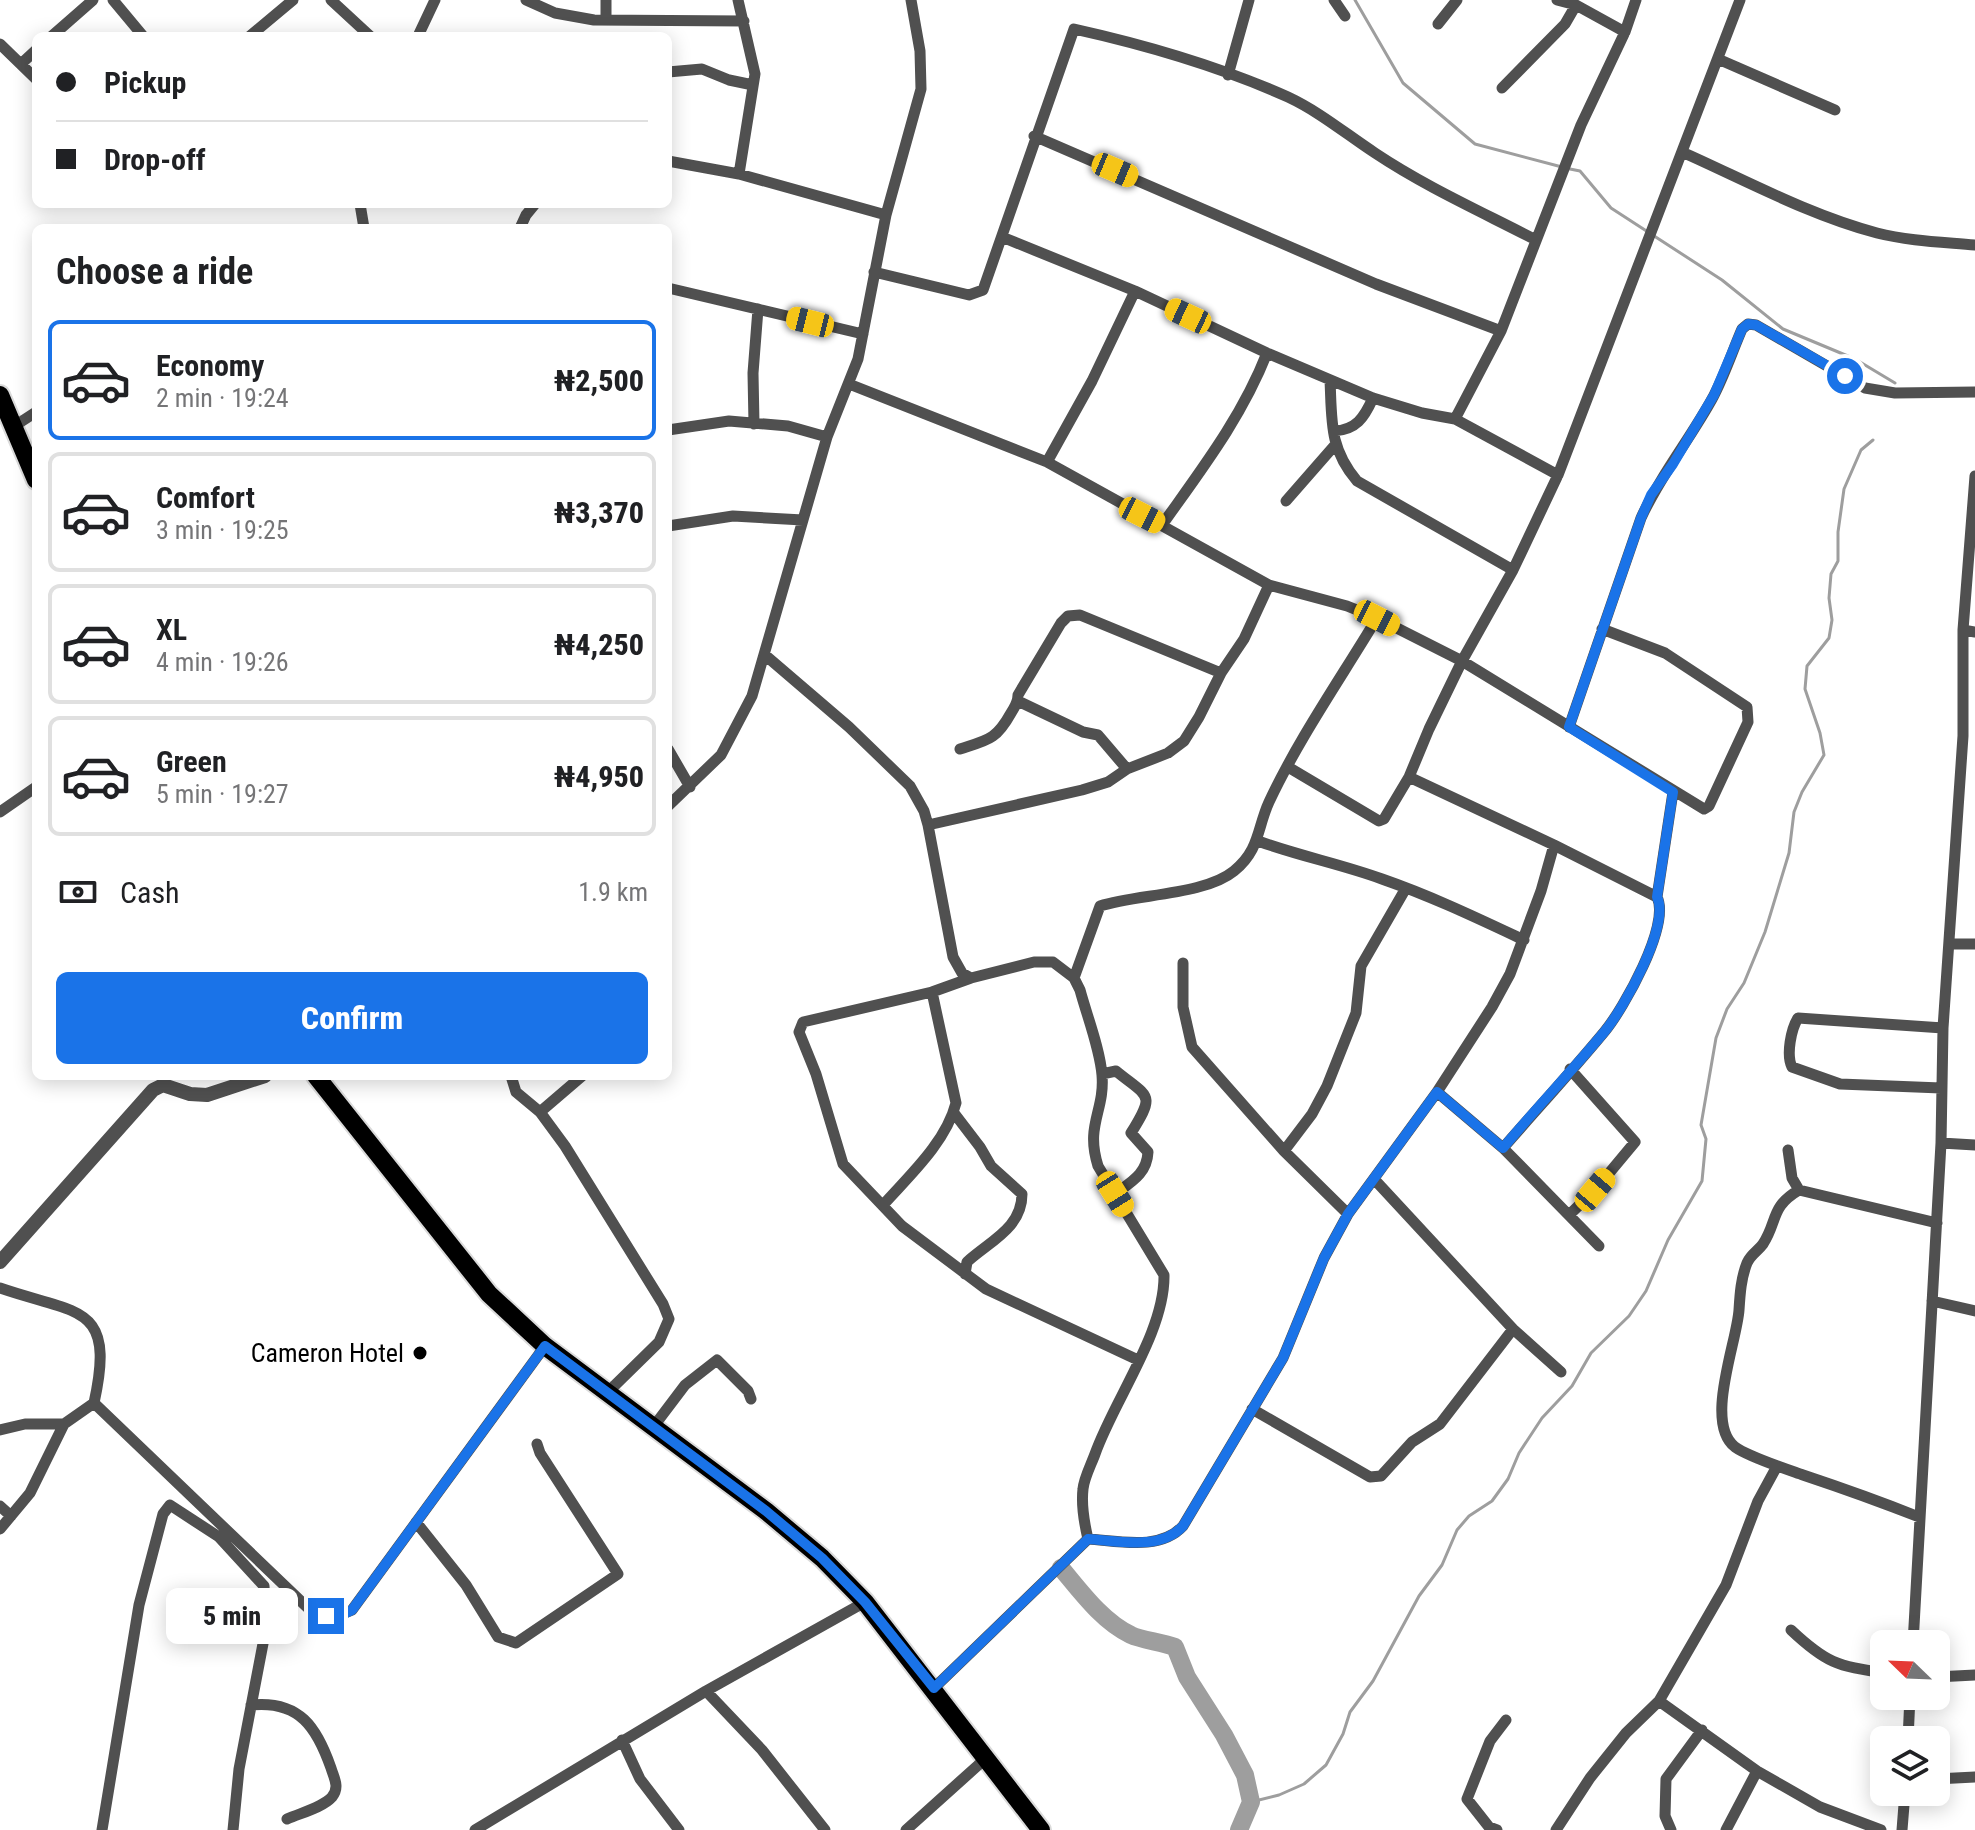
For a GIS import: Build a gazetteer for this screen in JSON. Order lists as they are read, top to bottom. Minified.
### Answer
{"places":["Cameron Hotel"],"north":"top left","page":{"banner":["Pickup","Drop-off"],"heading":"Choose a ride","list":[{"name":"Economy","note":"2 min · 19:24","value":"₦2,500"},{"name":"Comfort","note":"3 min · 19:25","value":"₦3,370"},{"name":"XL","note":"4 min · 19:26","value":"₦4,250"},{"name":"Green","note":"5 min · 19:27","value":"₦4,950"}],"pay":["Cash","1.9 km"],"buttons":"Confirm","bubble":"5 min"}}
